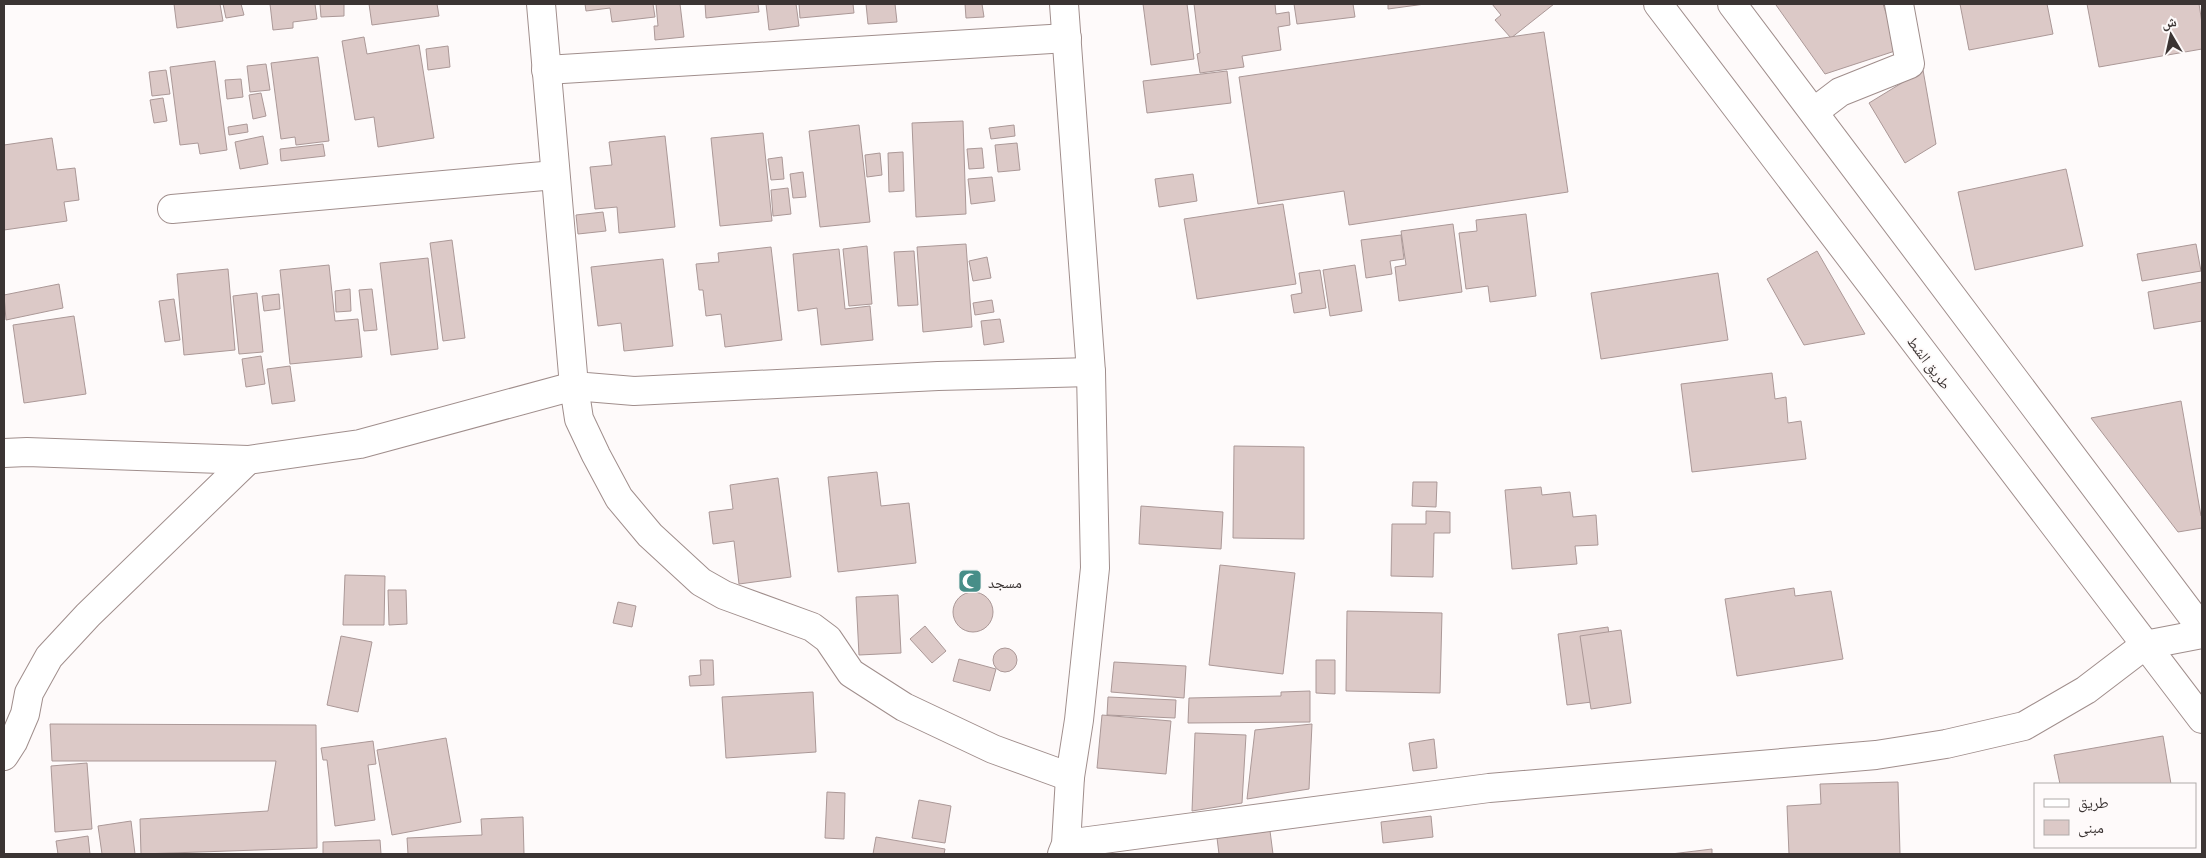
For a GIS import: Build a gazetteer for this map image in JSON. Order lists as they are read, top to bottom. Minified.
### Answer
{"streets":{"main road":["طريق الشط"]},"places":{"mosque":["مسجد"]},"legend":["طريق","مبنى"],"north":"top"}
